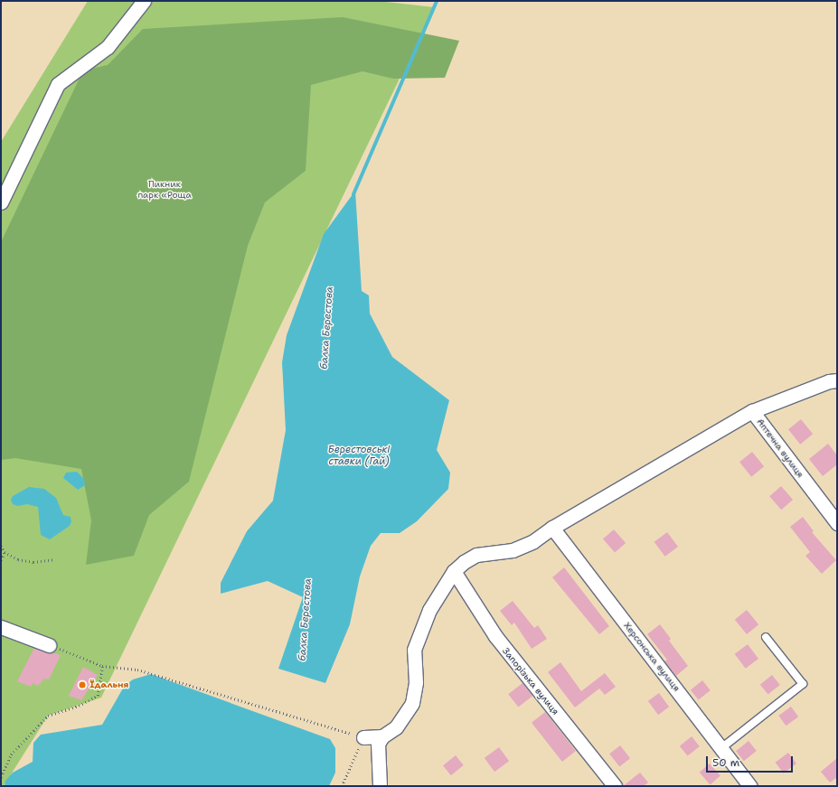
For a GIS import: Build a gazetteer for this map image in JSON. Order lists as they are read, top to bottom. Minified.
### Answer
{"streets":{"street":["Аптечна вулиця","Херсонська вулиця","Запорізька вулиця"]},"water":["балка Берестова","Берестовські ставки (Гай)"],"parks":["Пикник парк «Роща"],"places":["Їдальня"],"scale_bar":"50 m"}
